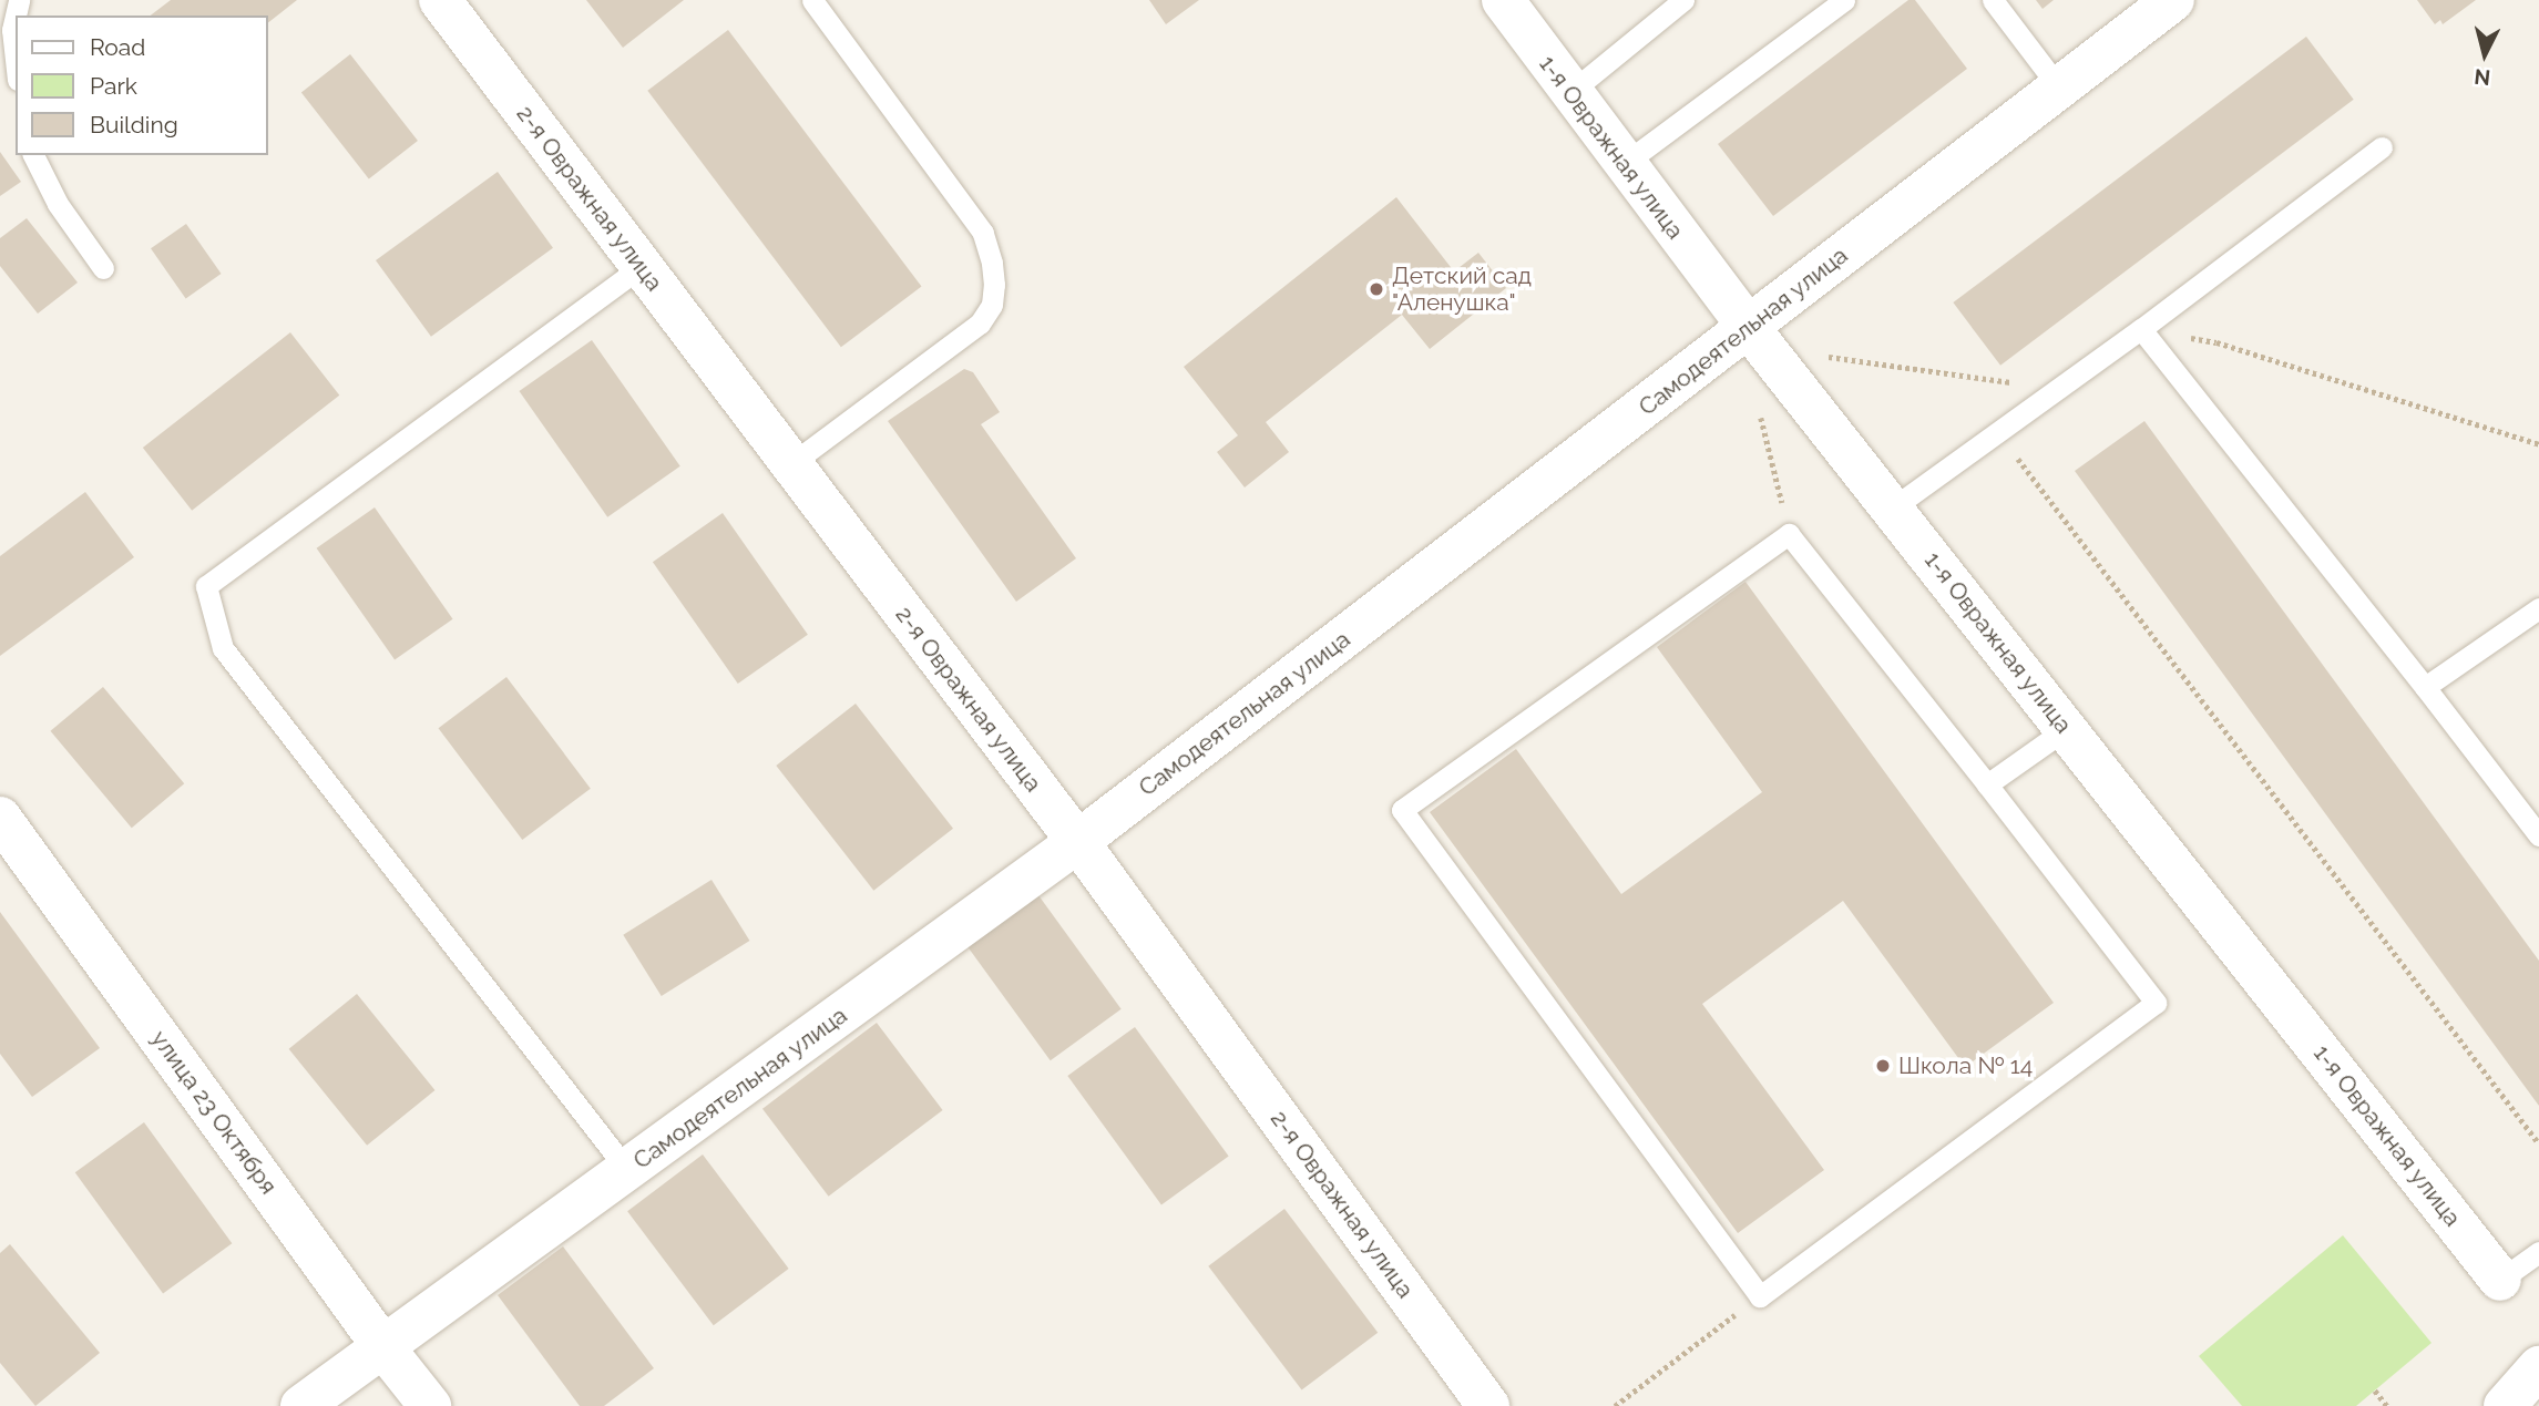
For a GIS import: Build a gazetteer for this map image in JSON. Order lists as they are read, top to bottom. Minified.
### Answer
{"streets":{"street":["1-я Овражная улица","2-я Овражная улица","Самодеятельная улица","улица 23 Октября"]},"crossings":[["1-я Овражная улица","Самодеятельная улица"],["2-я Овражная улица","Самодеятельная улица"],["Самодеятельная улица","улица 23 Октября"]],"places":["Детский сад \"Аленушка\"","Школа № 14"],"legend":["Road","Park","Building"],"north":"bottom"}
